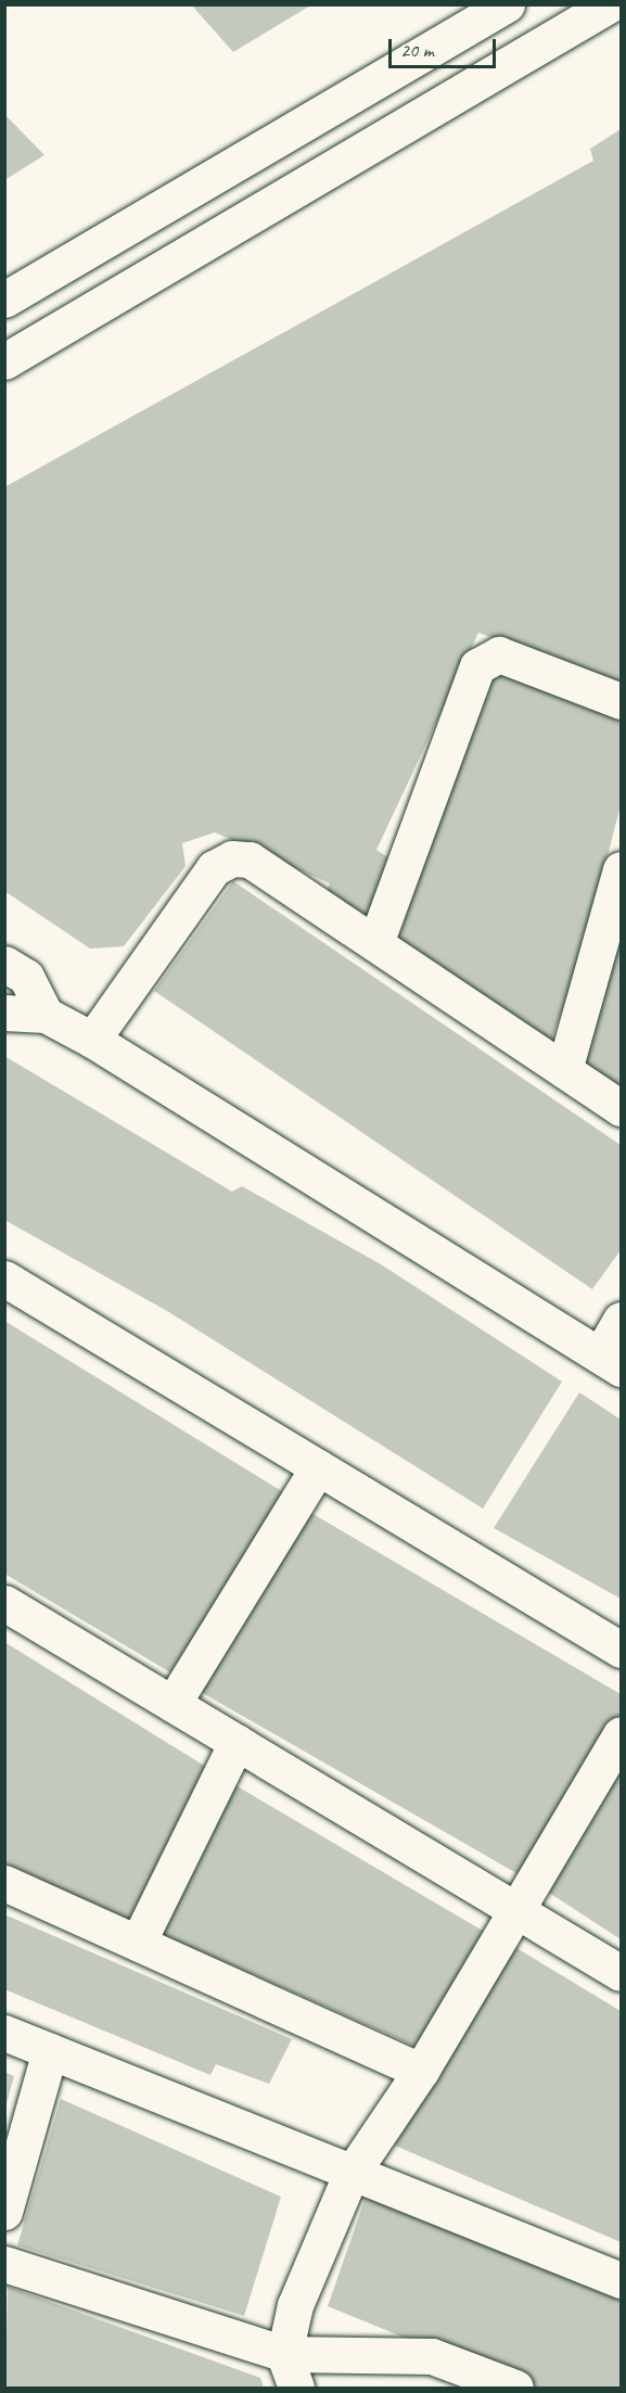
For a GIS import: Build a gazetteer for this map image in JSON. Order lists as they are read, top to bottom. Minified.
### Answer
{"scale_bar":"20 m"}
